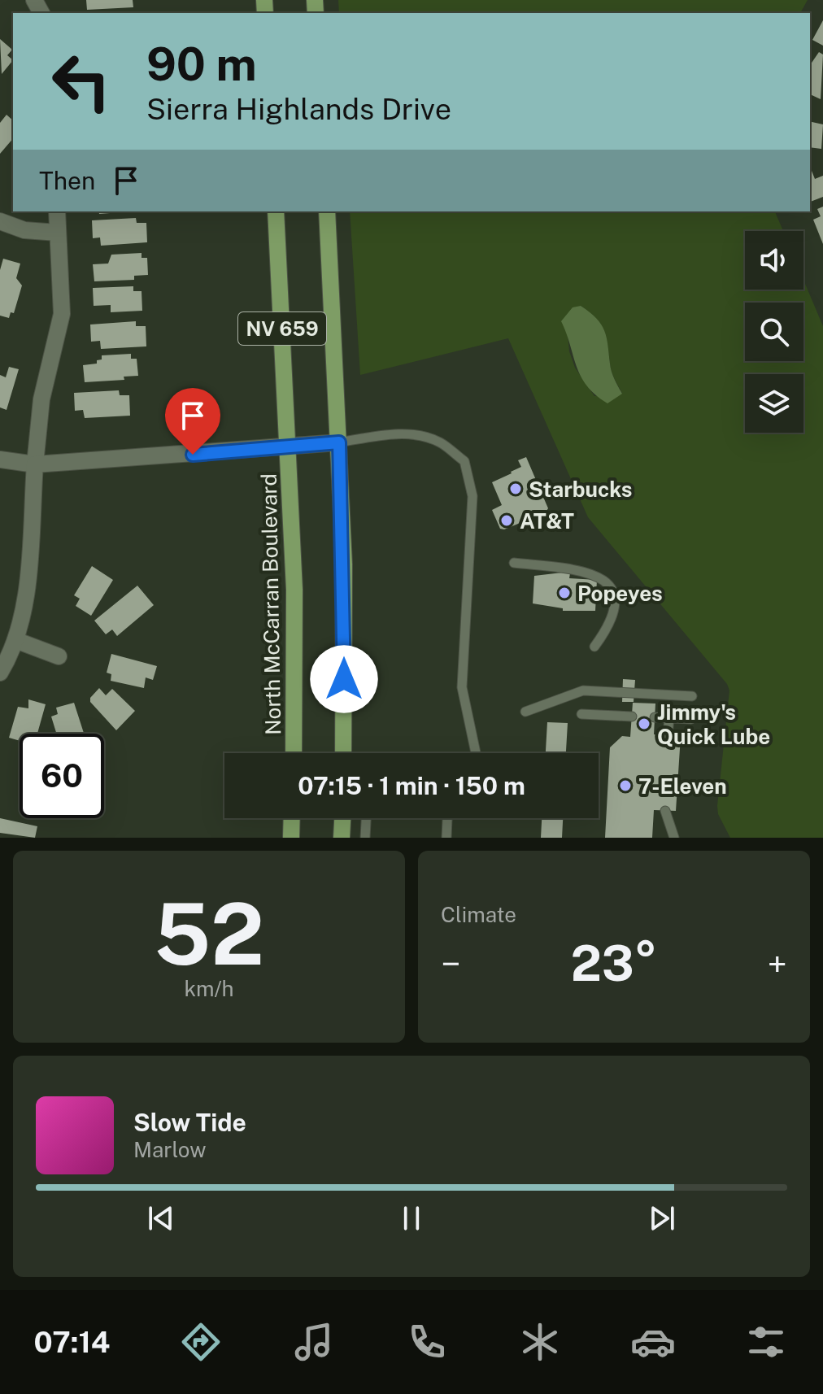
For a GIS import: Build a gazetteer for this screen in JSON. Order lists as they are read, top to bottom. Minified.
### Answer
{"streets":{"main road":["NV 659","North McCarran Boulevard"]},"places":["Starbucks","AT&T","Popeyes","Jimmy's Quick Lube","7-Eleven"],"page":{"turn":["90 m","Sierra Highlands Drive"],"then":"Then","limit":"60","trip":"07:15 · 1 min · 150 m","tile":[["52","km/h"],"Climate"],"heat":["−","23°","+"],"song":["Slow Tide","Marlow"],"tabs":"07:14"}}
